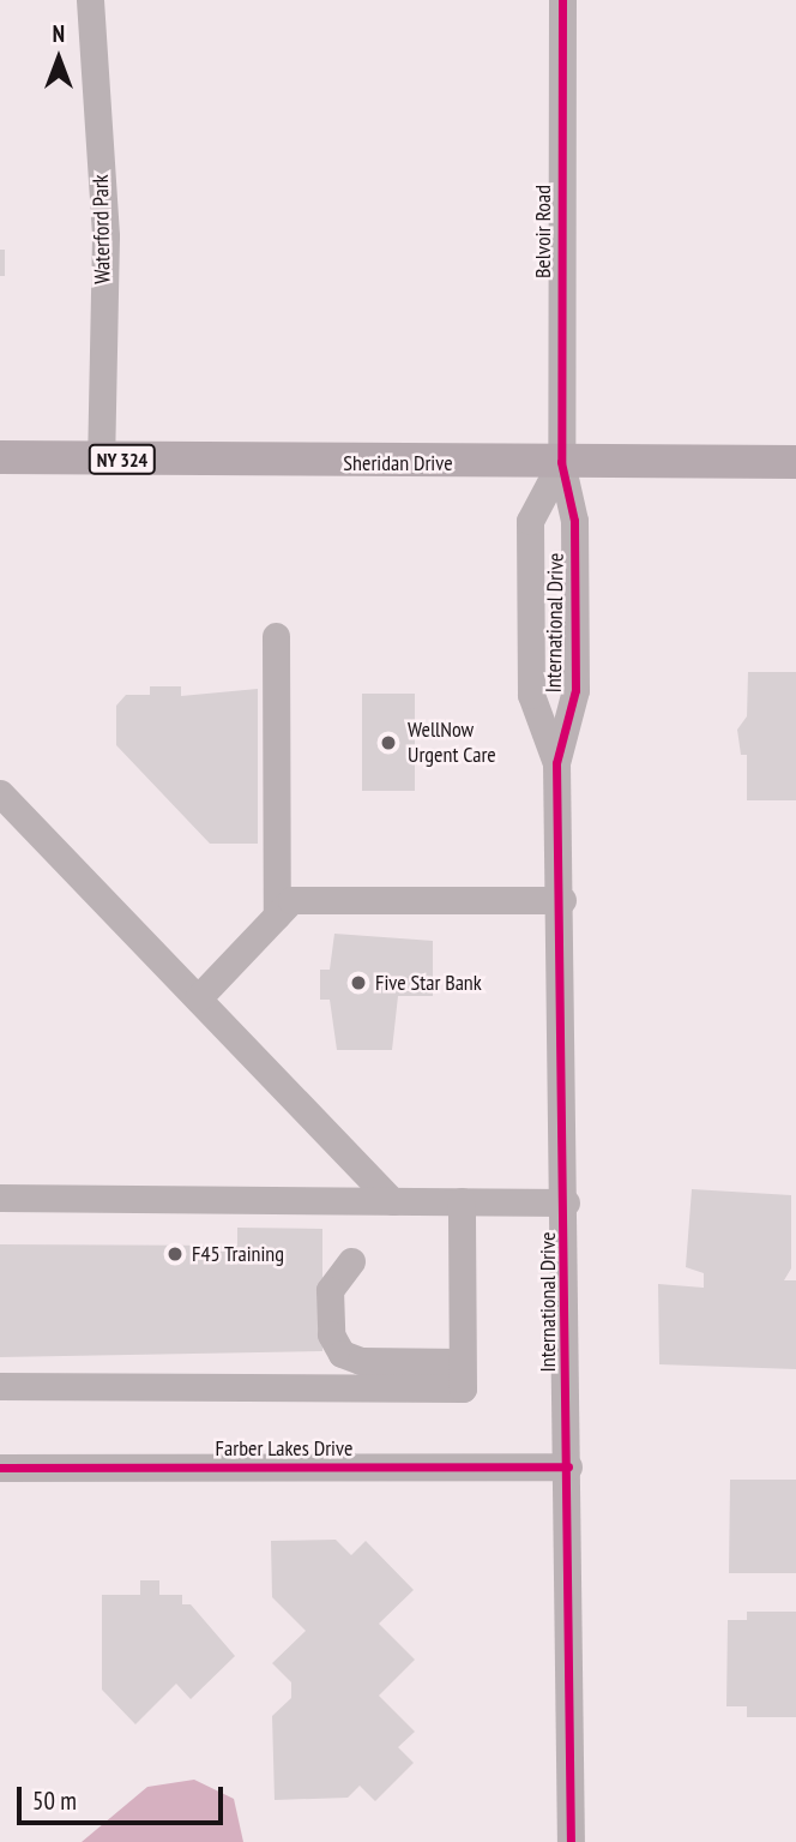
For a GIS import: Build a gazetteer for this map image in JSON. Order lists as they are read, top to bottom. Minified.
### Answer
{"streets":{"main road":["NY 324","Sheridan Drive"],"street":["Waterford Park","Belvoir Road","International Drive","Farber Lakes Drive"]},"crossings":[["Waterford Park","Sheridan Drive"],["Belvoir Road","Sheridan Drive"],["Belvoir Road","International Drive"],["Sheridan Drive","International Drive"],["International Drive","Farber Lakes Drive"]],"places":["WellNow Urgent Care","Five Star Bank","F45 Training"],"scale_bar":"50 m","north":"top"}
